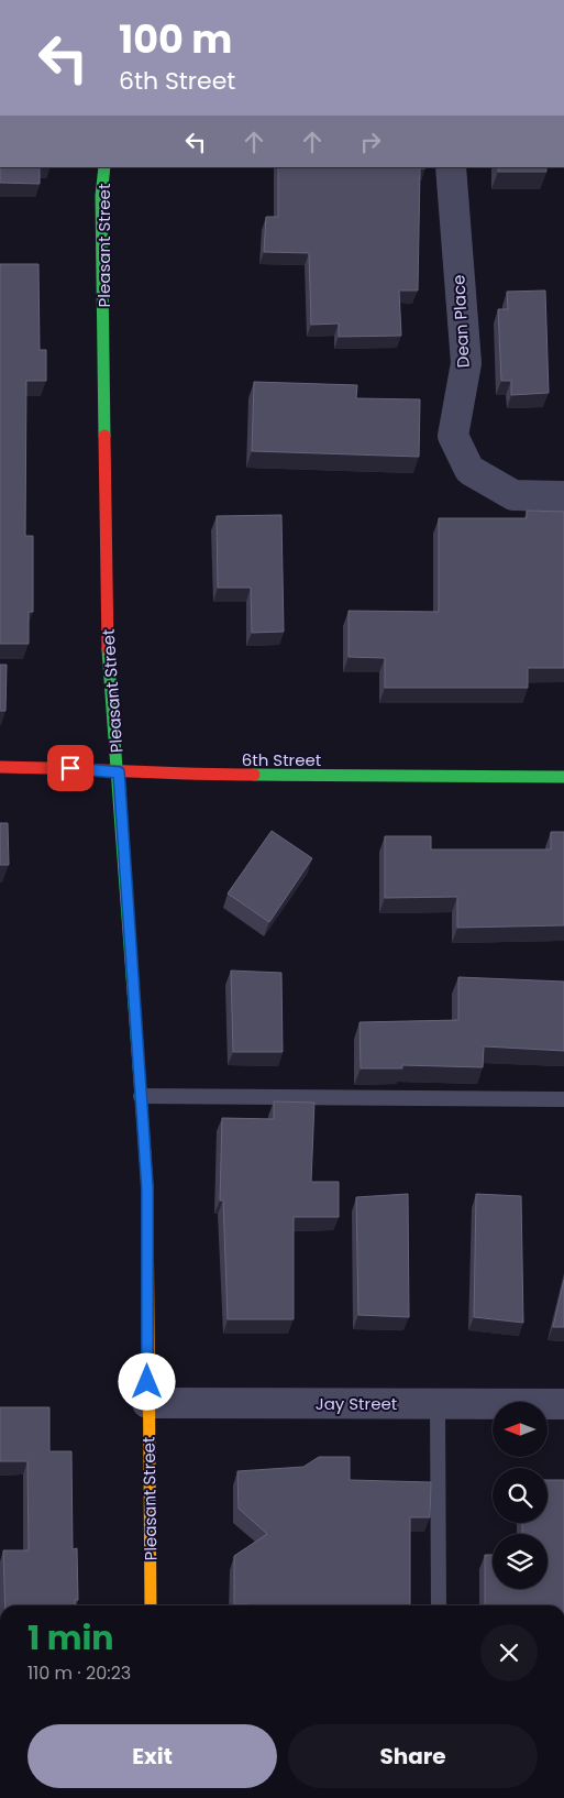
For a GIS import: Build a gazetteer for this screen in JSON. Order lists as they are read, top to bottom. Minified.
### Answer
{"streets":{"street":["Pleasant Street","Dean Place","6th Street","Jay Street"]},"crossings":[["Pleasant Street","6th Street"],["Pleasant Street","Jay Street"]],"north":"left","page":{"turn":["100 m","6th Street"],"heading":["1 min","110 m · 20:23"],"buttons":["Exit","Share"]}}
